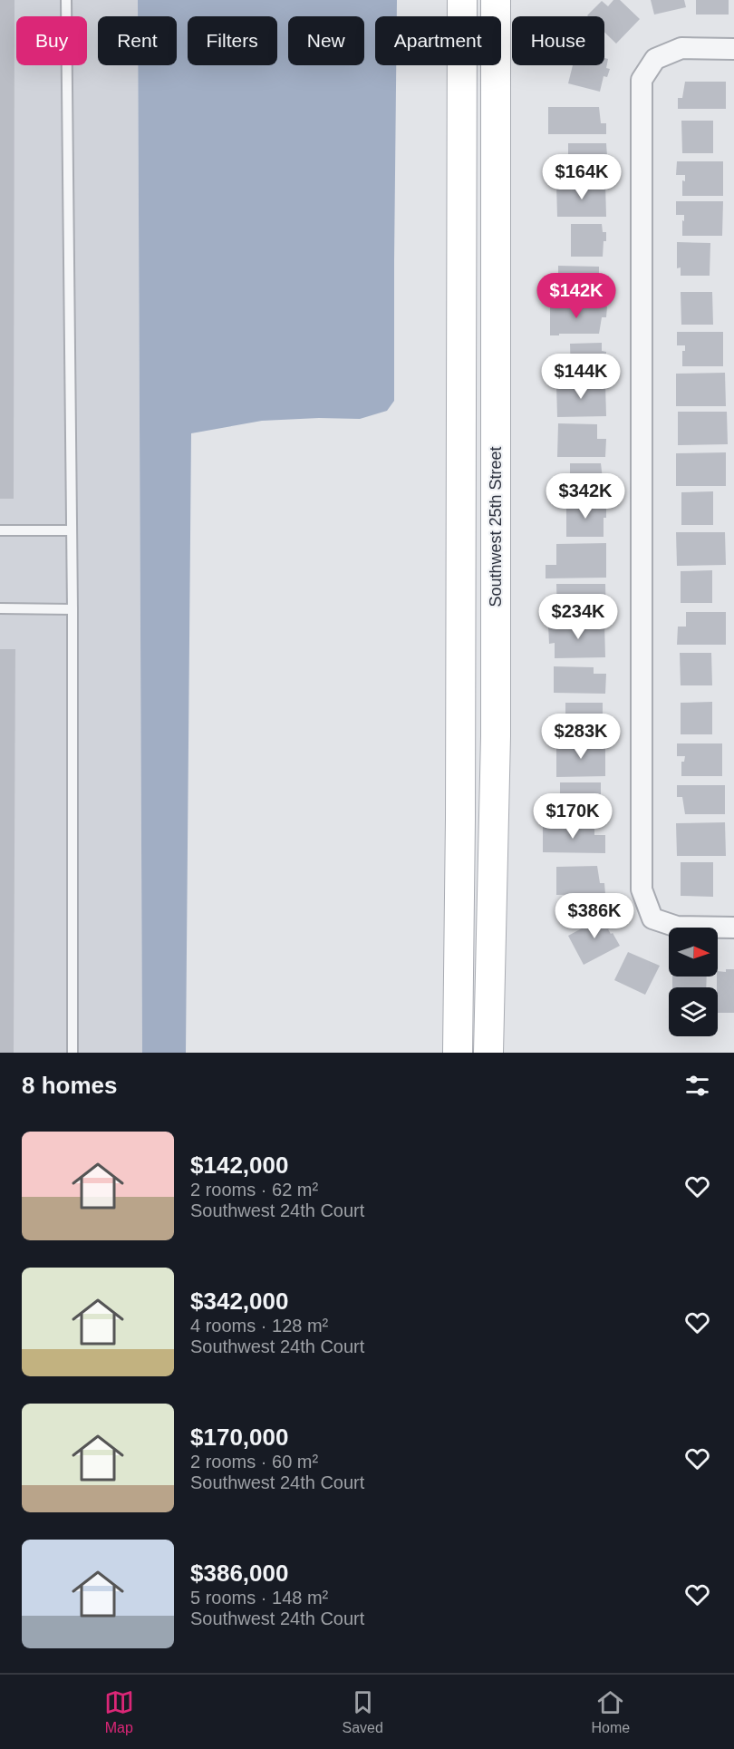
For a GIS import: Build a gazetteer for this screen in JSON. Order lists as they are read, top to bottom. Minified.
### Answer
{"streets":{"street":["Southwest 25th Street"]},"north":"right","page":{"chip":["Buy","Rent","Filters","New","Apartment","House"],"price":["$164K","$142K","$144K","$342K","$234K","$283K","$170K","$386K"],"heading":"8 homes","list":[{"name":"$142,000","note":"2 rooms · 62 m² · Southwest 24th Court"},{"name":"$342,000","note":"4 rooms · 128 m² · Southwest 24th Court"},{"name":"$170,000","note":"2 rooms · 60 m² · Southwest 24th Court"},{"name":"$386,000","note":"5 rooms · 148 m² · Southwest 24th Court"}],"tabs":["Map","Saved","Home"]}}
